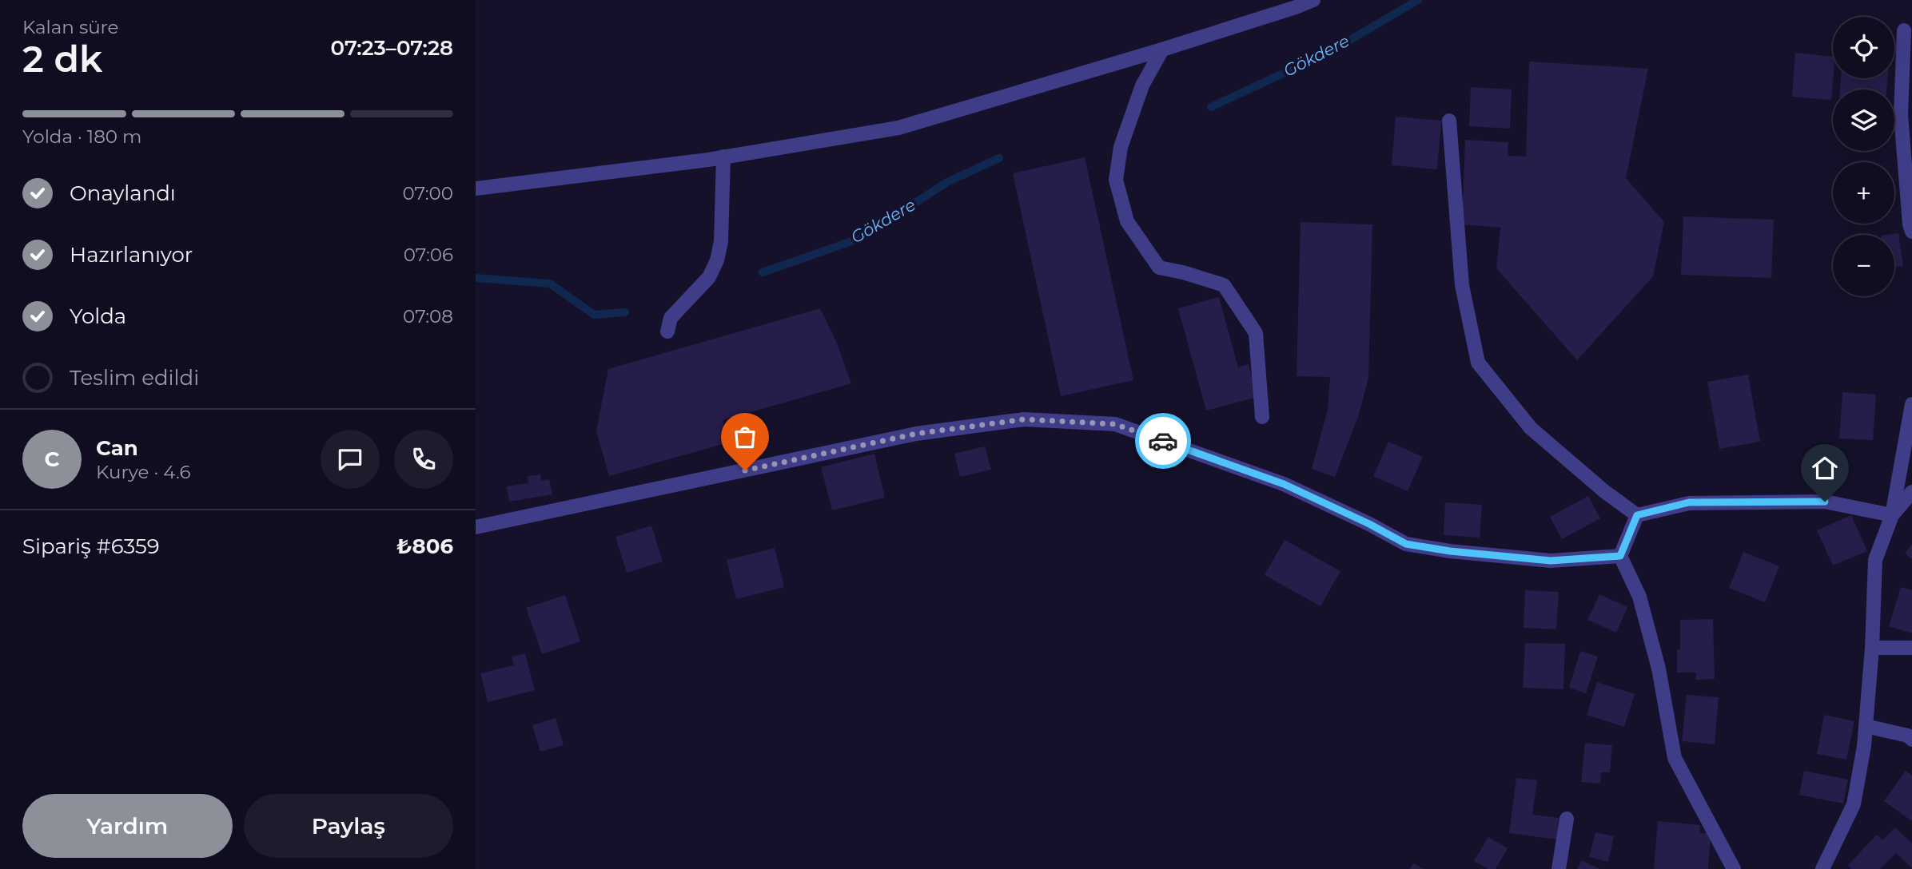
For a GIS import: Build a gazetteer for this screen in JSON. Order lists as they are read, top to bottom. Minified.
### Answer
{"water":["Gökdere"],"page":{"heading":["2 dk","Kalan süre","07:23–07:28"],"panel":["Can","Kurye · 4.6","Sipariş #6359","₺806"],"map_buttons":["+","−"],"bar":"Yolda · 180 m","list":[["Onaylandı","07:00"],["Hazırlanıyor","07:06"],["Yolda","07:08"],"Teslim edildi"],"round":"C","buttons":["Yardım","Paylaş"]}}
